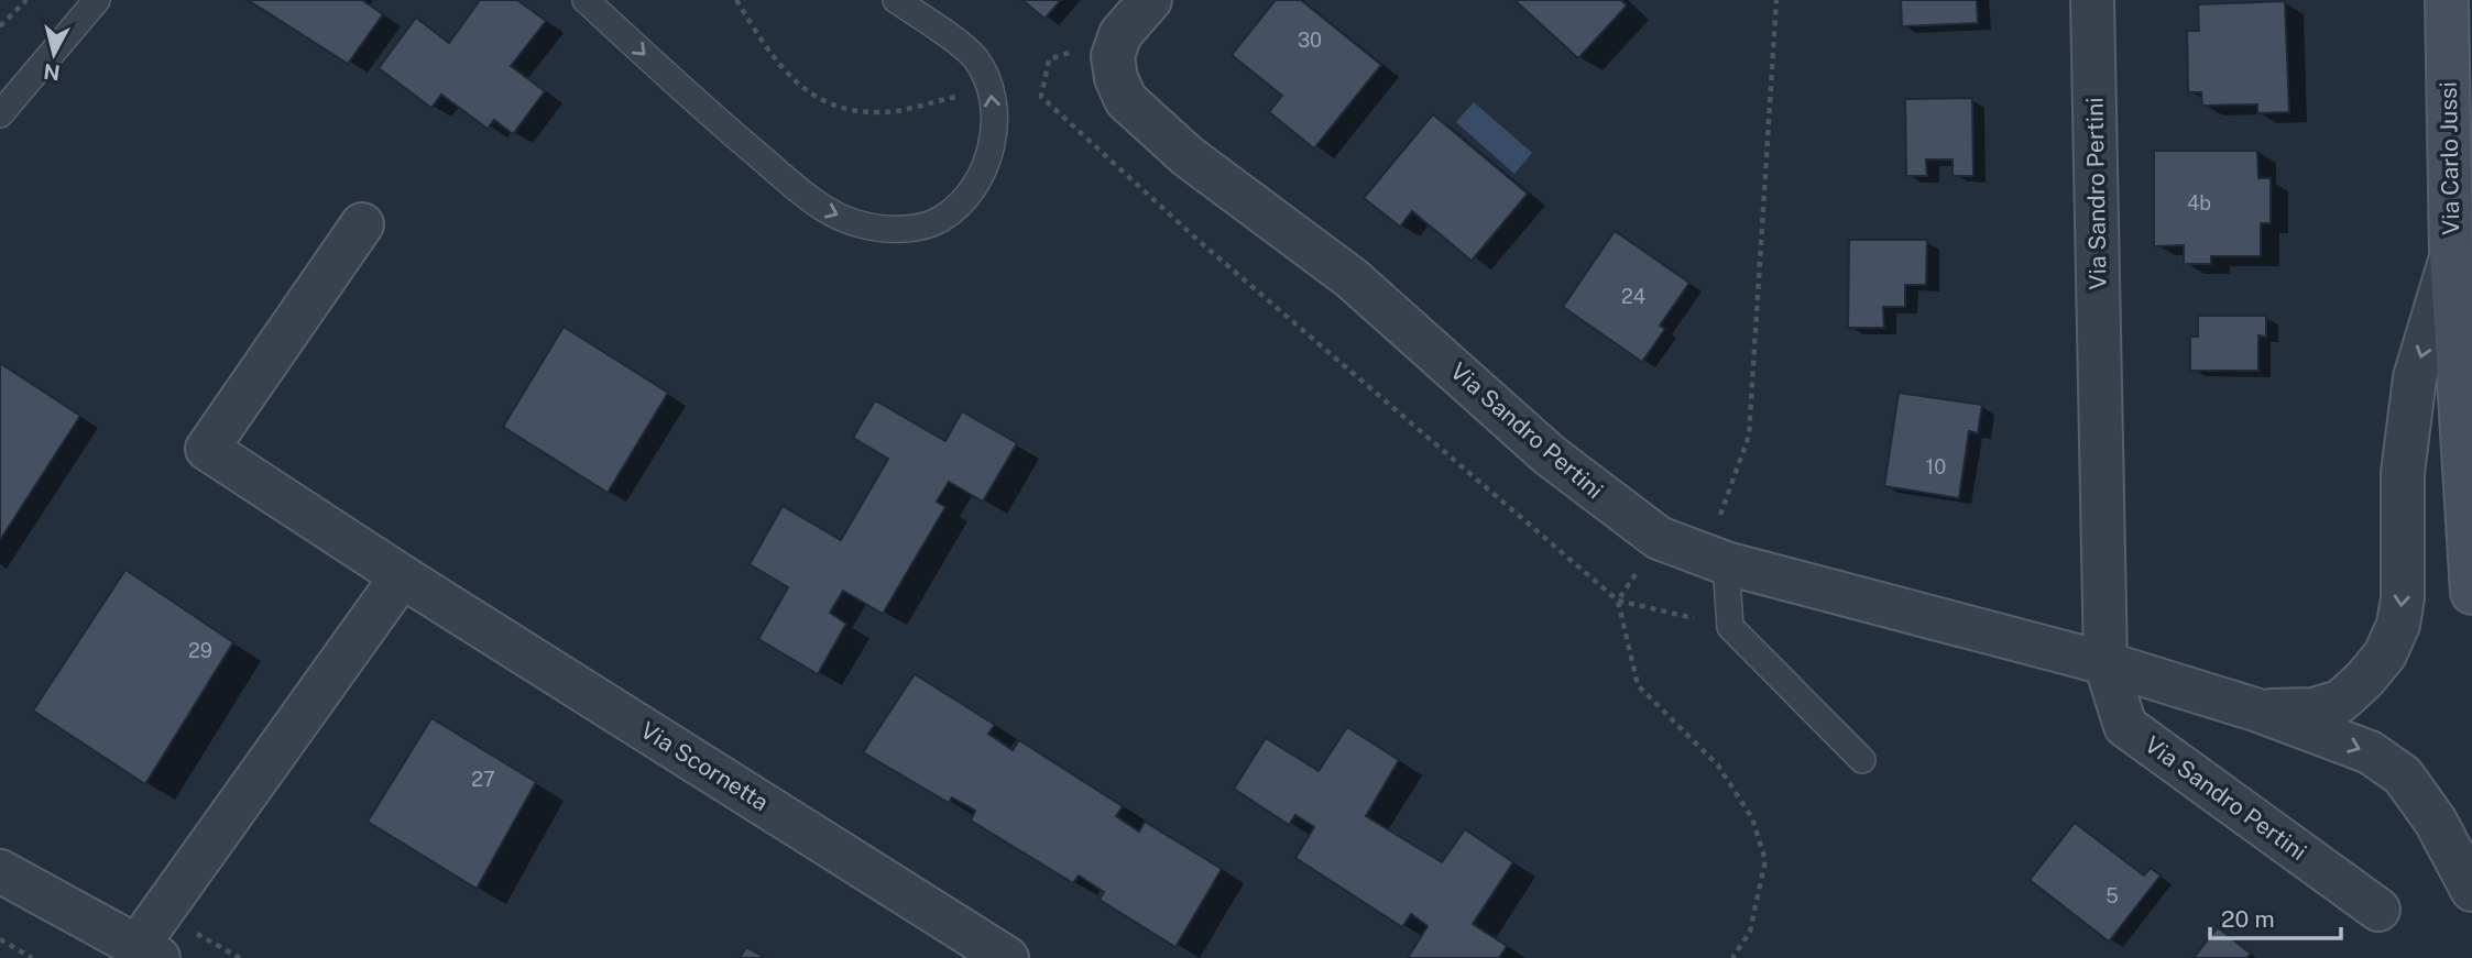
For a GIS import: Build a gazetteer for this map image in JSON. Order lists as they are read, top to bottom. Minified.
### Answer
{"streets":{"street":["Via Carlo Jussi","Via Sandro Pertini","Via Scornetta"]},"crossings":[["Via Carlo Jussi","Via Sandro Pertini"]],"house_numbers":["30","4b","24","10","29","27","5"],"scale_bar":"20 m","north":"bottom"}
